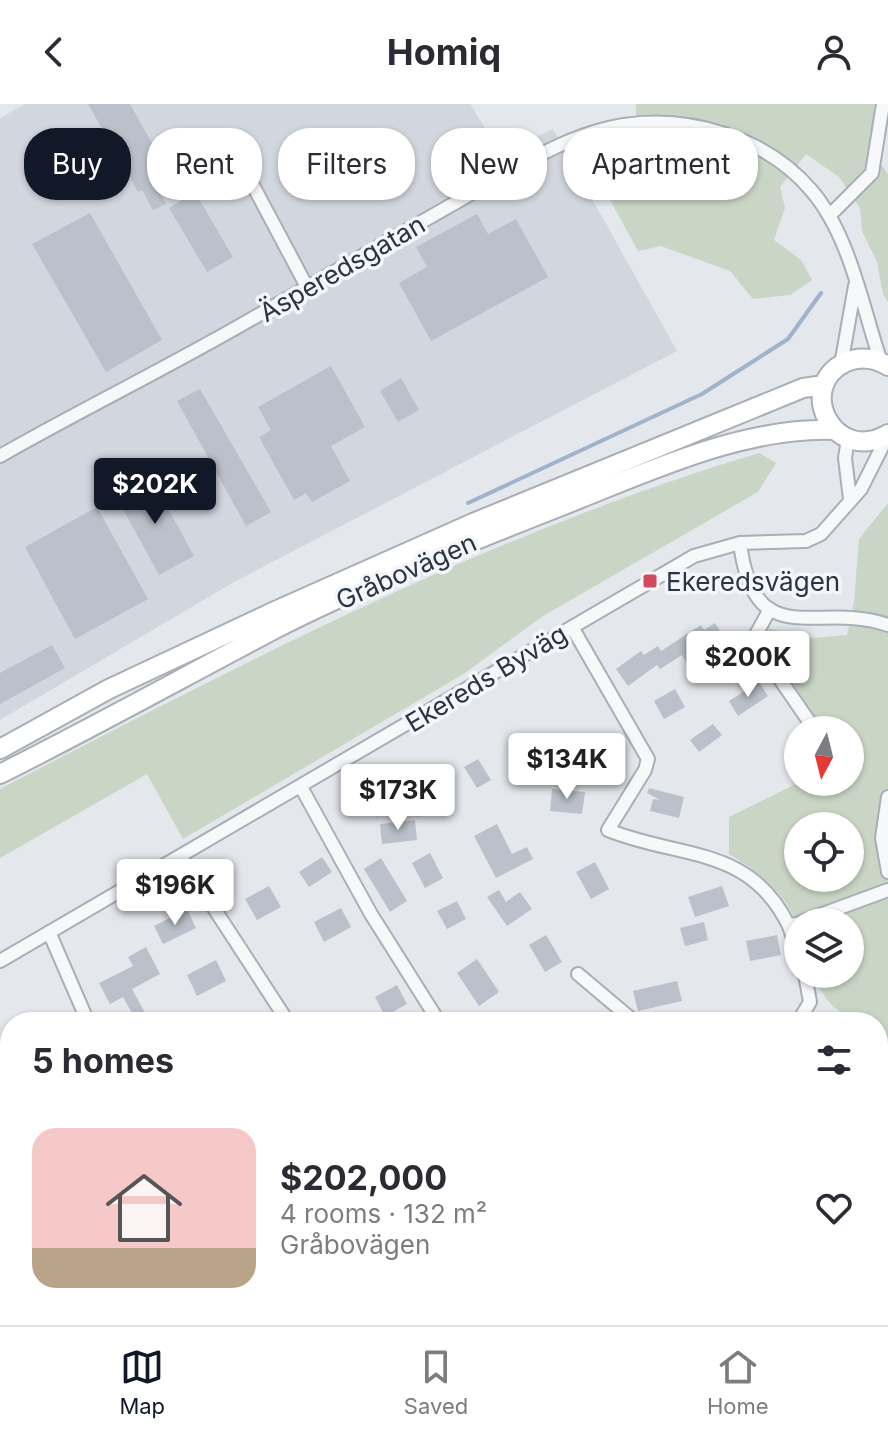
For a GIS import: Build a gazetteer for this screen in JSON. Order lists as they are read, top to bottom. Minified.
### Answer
{"streets":{"main road":["Gråbovägen"],"street":["Äsperedsgatan","Ekereds Byväg"]},"crossings":[["Gråbovägen","Ekereds Byväg"]],"places":{"transit":["Ekeredsvägen"]},"north":"bottom","page":{"header":"Homiq","chip":["Buy","Rent","Filters","New","Apartment"],"price":["$202K","$200K","$134K","$173K","$196K"],"heading":"5 homes","list":[{"name":"$202,000","note":"4 rooms · 132 m² · Gråbovägen"}],"tabs":["Map","Saved","Home"]}}
